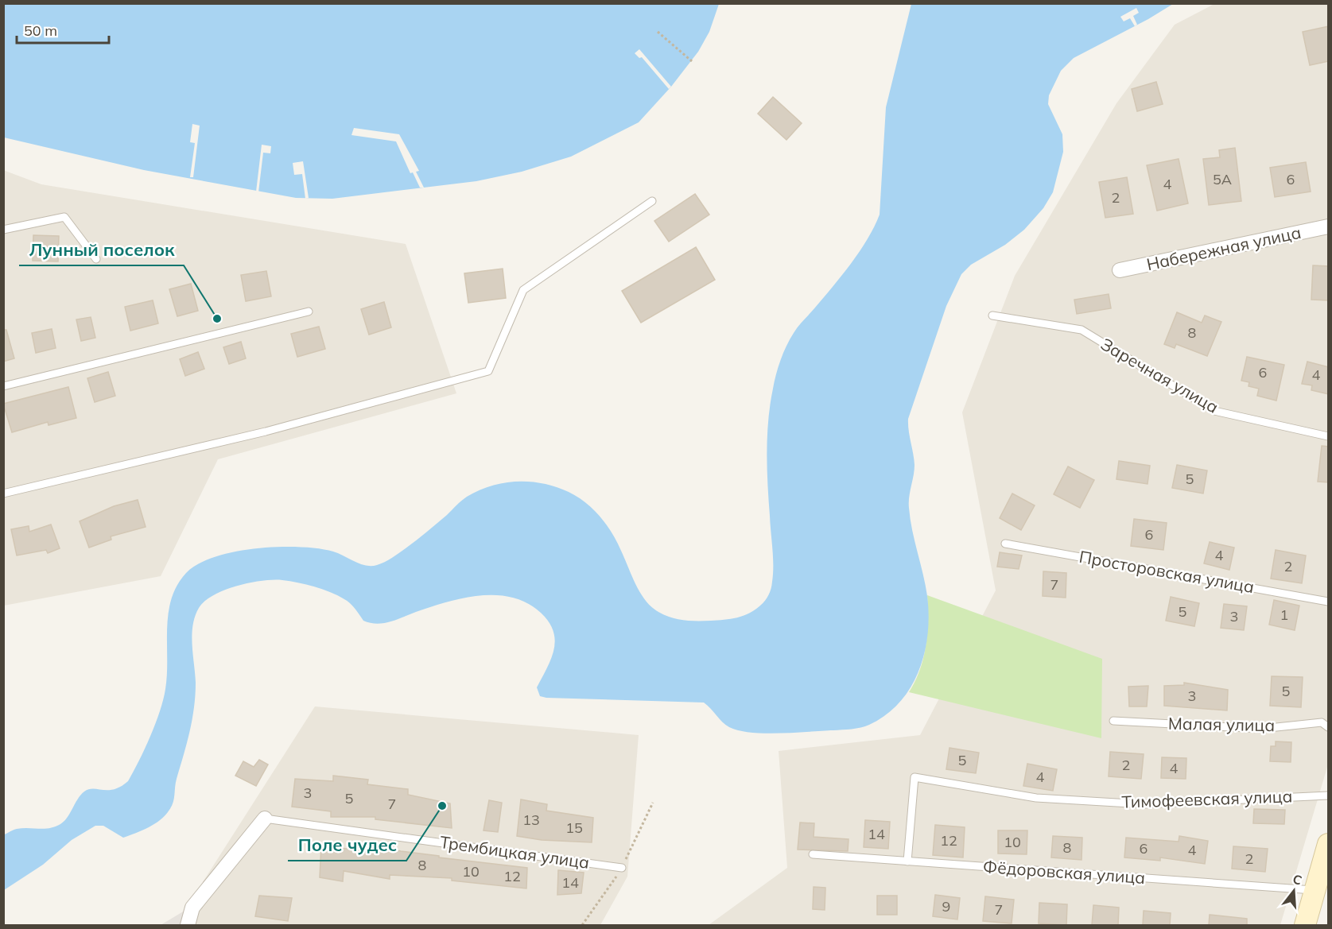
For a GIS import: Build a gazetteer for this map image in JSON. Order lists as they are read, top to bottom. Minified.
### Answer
{"streets":{"street":["Набережная улица"],"lane":["Заречная улица","Просторовская улица","Малая улица","Тимофеевская улица","Трембицкая улица","Фёдоровская улица"]},"crossings":[["Тимофеевская улица","Фёдоровская улица"]],"places":["Лунный поселок","Поле чудес"],"house_numbers":["5А","6","4","2","8","6","4","5","6","4","2","7","5","1","3","5","3","5","2","4","4","3","5","7","13","15","14","12","10","8","6","4","2","8","10","12","14","9","7"],"scale_bar":"50 m","north":"top"}
